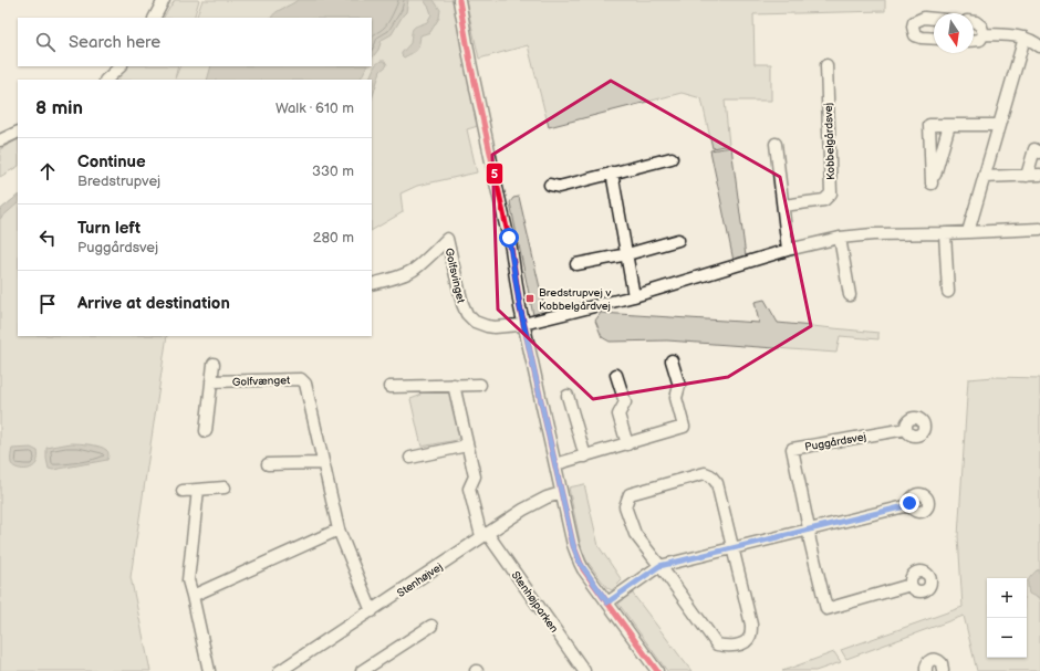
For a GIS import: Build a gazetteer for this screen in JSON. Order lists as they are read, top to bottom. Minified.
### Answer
{"streets":{"street":["Kobbelgårdsvej","Golfsvinget","Golfvænget","Puggårdsvej","Stenhøjvej","Stenhøjparken"]},"crossings":[["Golfvænget","Stenhøjvej"],["Stenhøjvej","Stenhøjparken"]],"places":{"transit":["Bredstrupvej v Kobbelgårdvej"]},"lines":["transit line 5"],"north":"bottom","page":{"search":"Search here","heading":["8 min","Walk · 610 m"],"list":[["Continue","Bredstrupvej","330 m"],["Turn left","Puggårdsvej","280 m"],"Arrive at destination"],"map_buttons":["+","−"]}}
